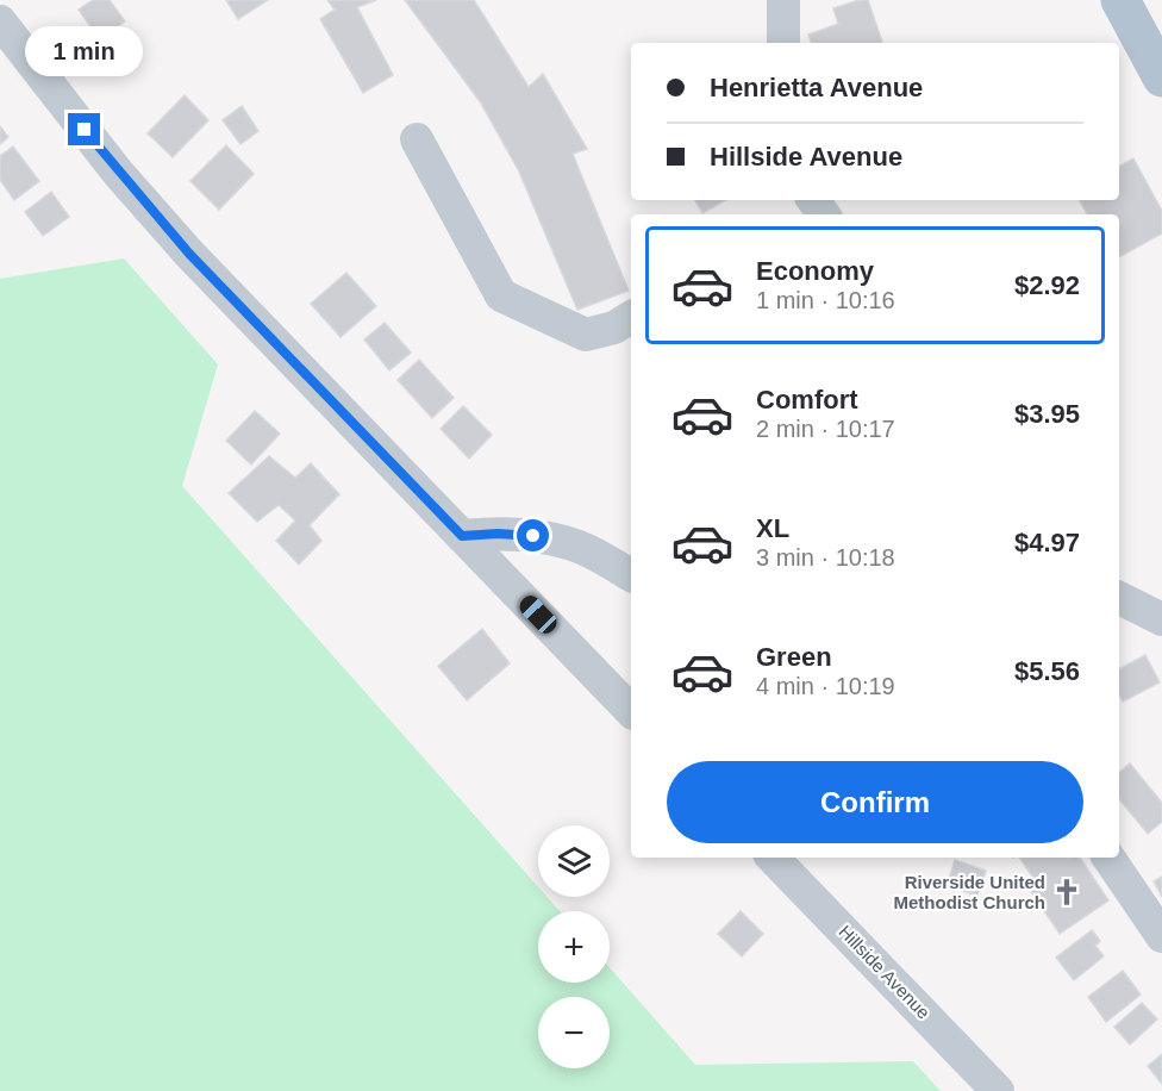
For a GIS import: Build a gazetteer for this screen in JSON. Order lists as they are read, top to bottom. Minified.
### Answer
{"streets":{"street":["Hillside Avenue"]},"places":{"church":["Riverside United Methodist Church"]},"page":{"bubble":"1 min","banner":["Henrietta Avenue","Hillside Avenue"],"list":[{"name":"Economy","note":"1 min · 10:16","value":"$2.92"},{"name":"Comfort","note":"2 min · 10:17","value":"$3.95"},{"name":"XL","note":"3 min · 10:18","value":"$4.97"},{"name":"Green","note":"4 min · 10:19","value":"$5.56"}],"buttons":"Confirm","map_buttons":["+","−"]}}
